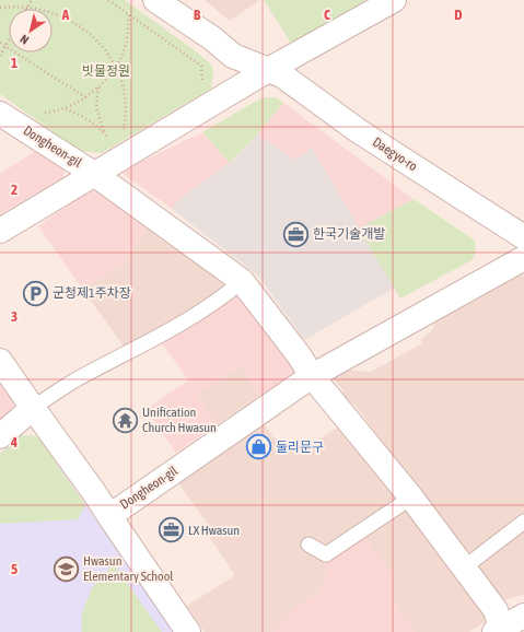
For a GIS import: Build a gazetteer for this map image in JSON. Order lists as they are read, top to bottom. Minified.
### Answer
{"streets":{"street":["Dongheon-gil","Daegyo-ro"]},"parks":["빗물정원"],"places":{"office":["한국기술개발","LX Hwasun"],"parking":["군청제1주차장"],"temple":["Unification Church Hwasun"],"shop":["둘리문구"],"school or university":["Hwasun Elementary School"]},"north":"bottom left","grid":{"columns":["A","B","C","D"],"rows":["1","2","3","4","5"]}}
